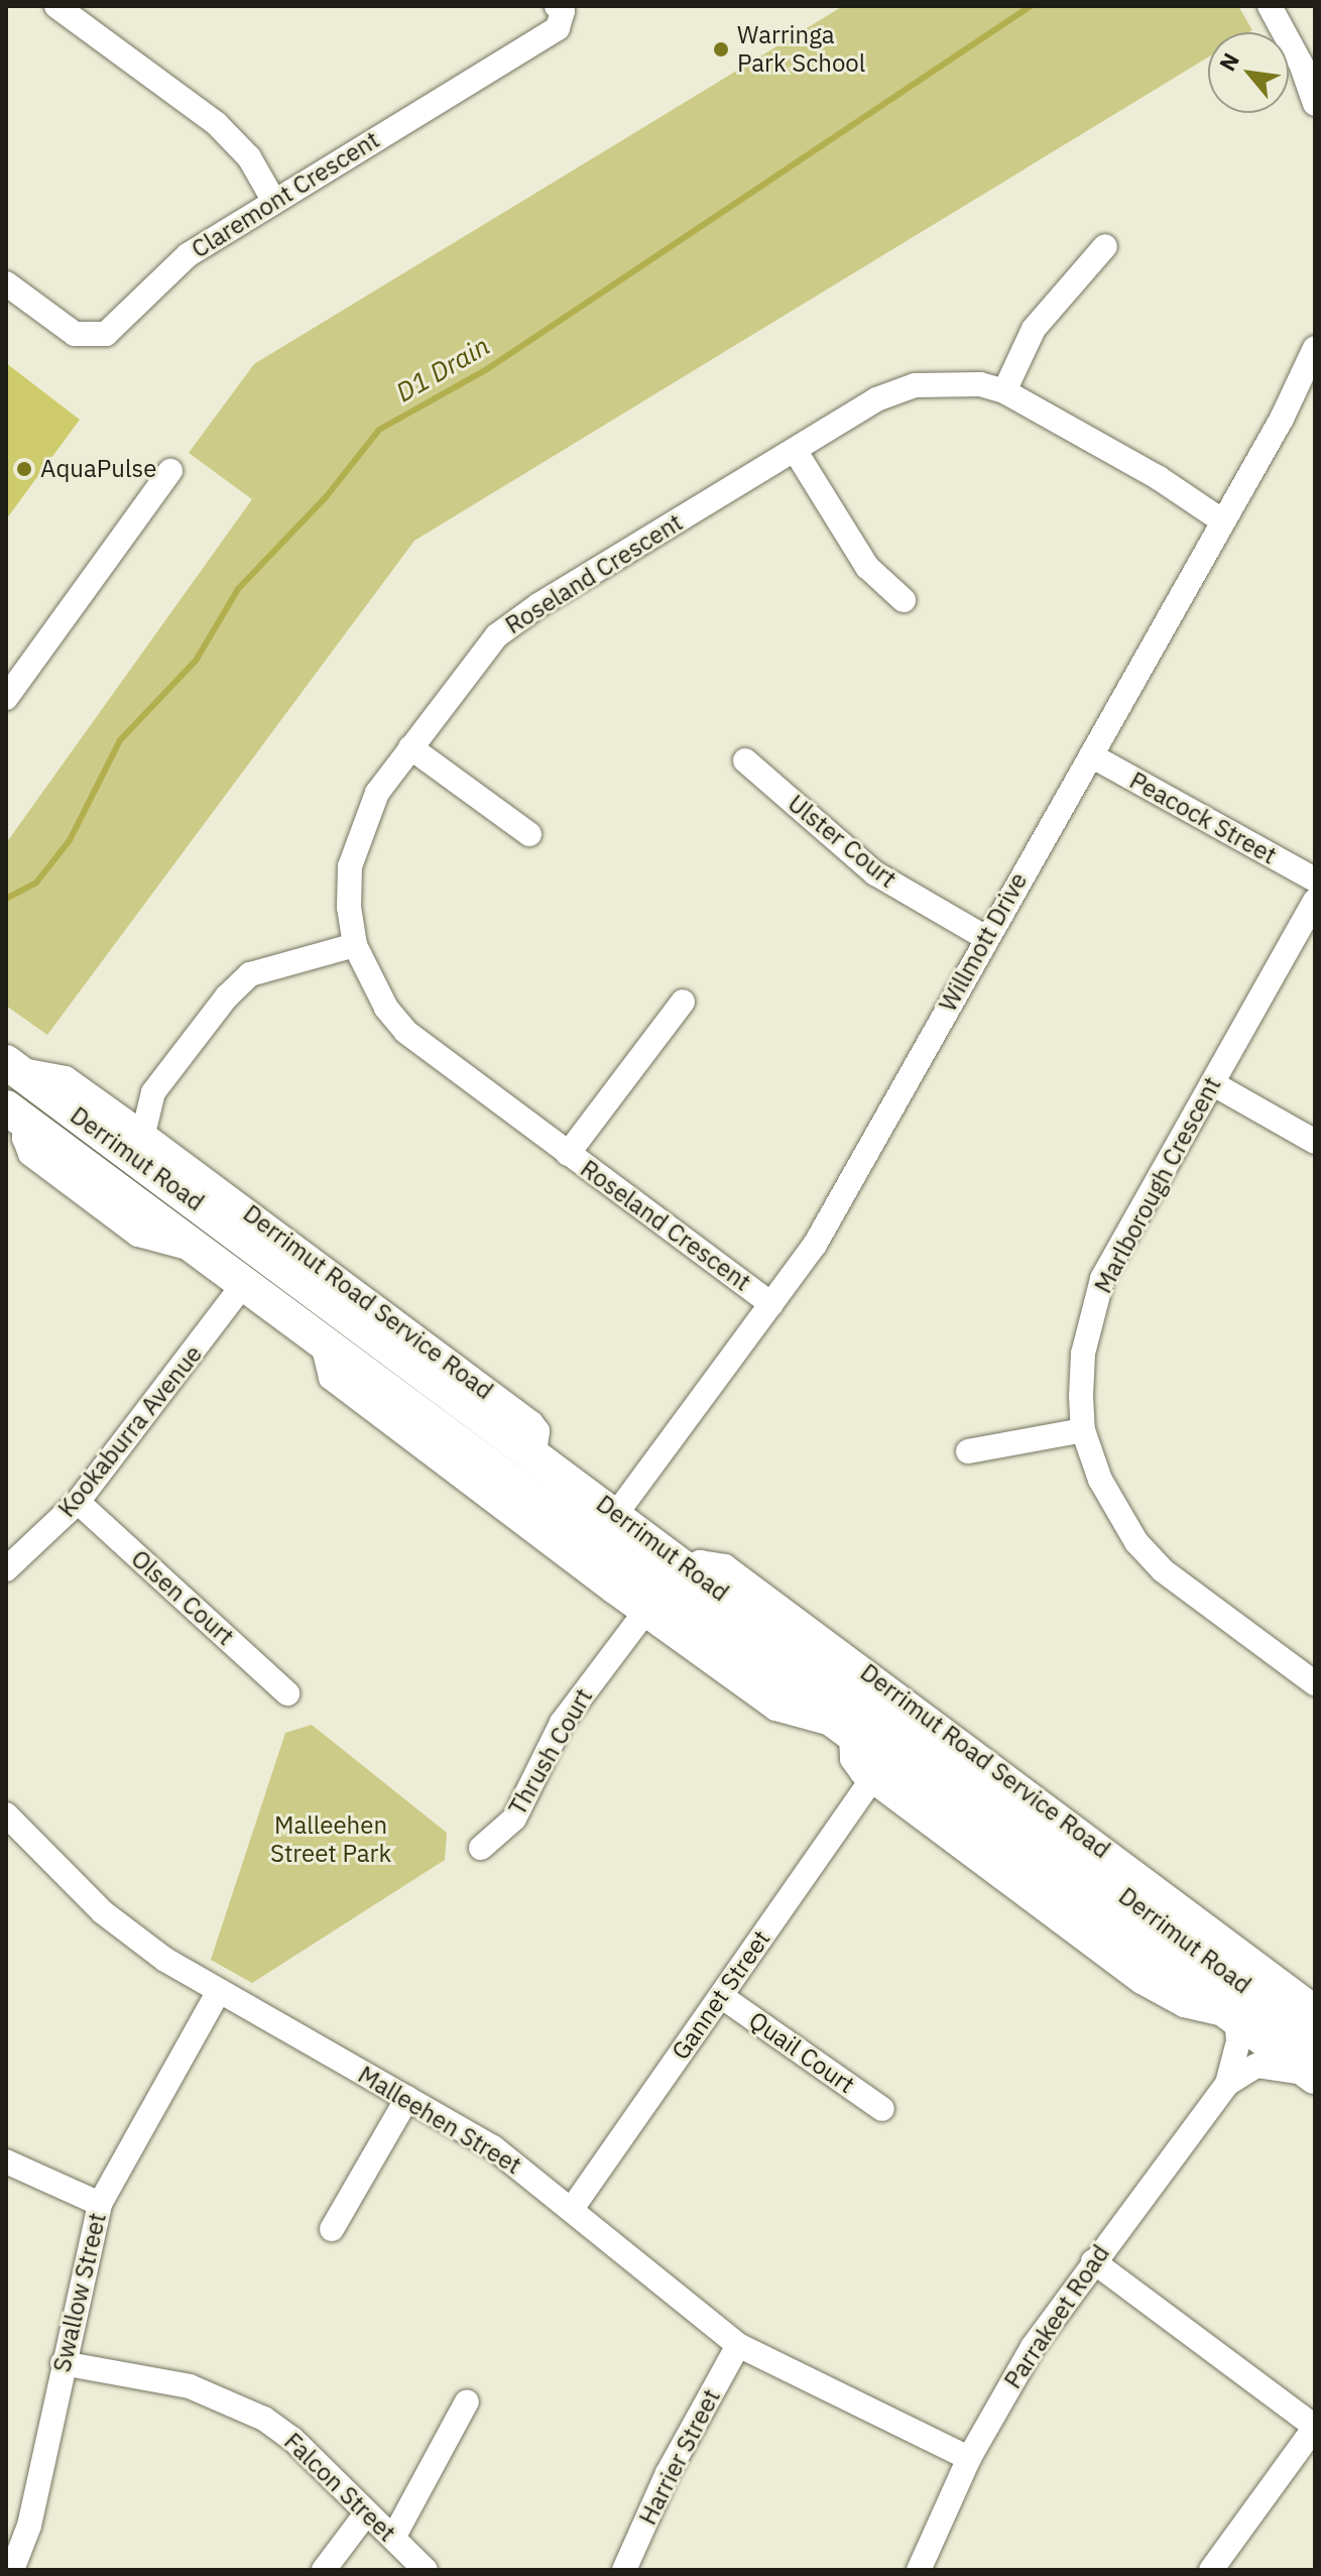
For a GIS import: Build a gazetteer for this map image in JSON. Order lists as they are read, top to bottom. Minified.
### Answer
{"streets":{"highway":["Derrimut Road"],"street":["Claremont Crescent","Roseland Crescent","Peacock Street","Ulster Court","Willmott Drive","Marlborough Crescent","Derrimut Road Service Road","Kookaburra Avenue","Olsen Court","Thrush Court","Gannet Street","Quail Court","Malleehen Street","Swallow Street","Parrakeet Road","Harrier Street","Falcon Street"]},"crossings":[["Roseland Crescent","Willmott Drive"],["Peacock Street","Willmott Drive"],["Ulster Court","Willmott Drive"],["Willmott Drive","Derrimut Road"],["Derrimut Road","Derrimut Road Service Road"],["Derrimut Road","Kookaburra Avenue"],["Derrimut Road","Gannet Street"],["Derrimut Road","Parrakeet Road"],["Kookaburra Avenue","Olsen Court"],["Gannet Street","Quail Court"],["Gannet Street","Malleehen Street"],["Malleehen Street","Swallow Street"],["Malleehen Street","Parrakeet Road"],["Malleehen Street","Harrier Street"],["Swallow Street","Falcon Street"]],"water":["D1 Drain"],"parks":["Malleehen Street Park"],"places":["Warringa Park School","AquaPulse"],"north":"top left"}
